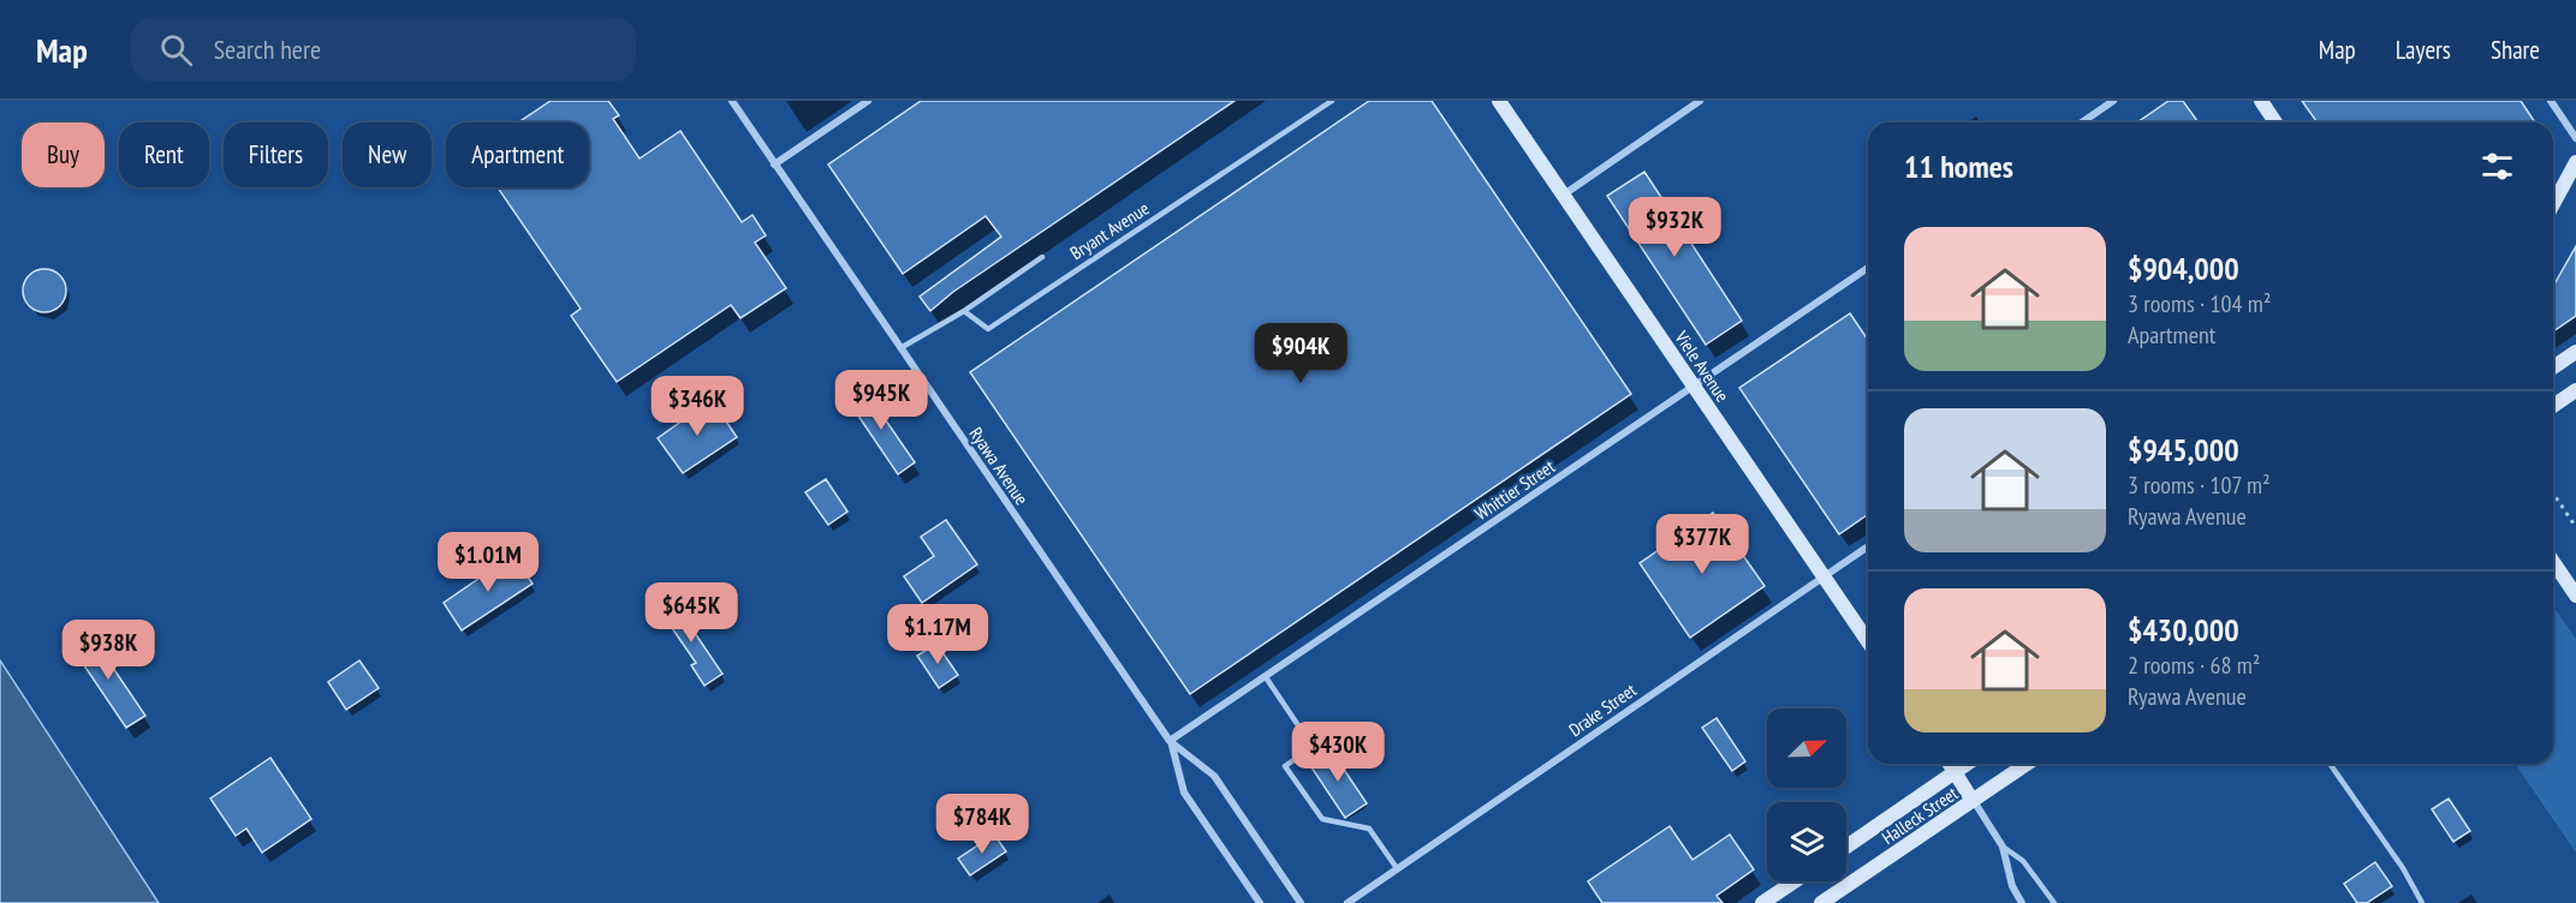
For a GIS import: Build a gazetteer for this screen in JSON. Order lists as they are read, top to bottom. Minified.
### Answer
{"streets":{"main road":["Viele Avenue","Halleck Street"],"street":["Ryawa Avenue","Whittier Street","Drake Street"],"lane":["Bryant Avenue"]},"crossings":[["Viele Avenue","Whittier Street"],["Viele Avenue","Drake Street"],["Ryawa Avenue","Whittier Street"]],"north":"top right","page":{"header":"Map","search":"Search here","nav":["Map","Layers","Share"],"chip":["Buy","Rent","Filters","New","Apartment"],"heading":"11 homes","price":["$932K","$904K","$945K","$346K","$377K","$1.01M","$645K","$1.17M","$938K","$430K","$784K"],"list":[{"name":"$904,000","note":"3 rooms · 104 m² · Apartment"},{"name":"$945,000","note":"3 rooms · 107 m² · Ryawa Avenue"},{"name":"$430,000","note":"2 rooms · 68 m² · Ryawa Avenue"}]}}
